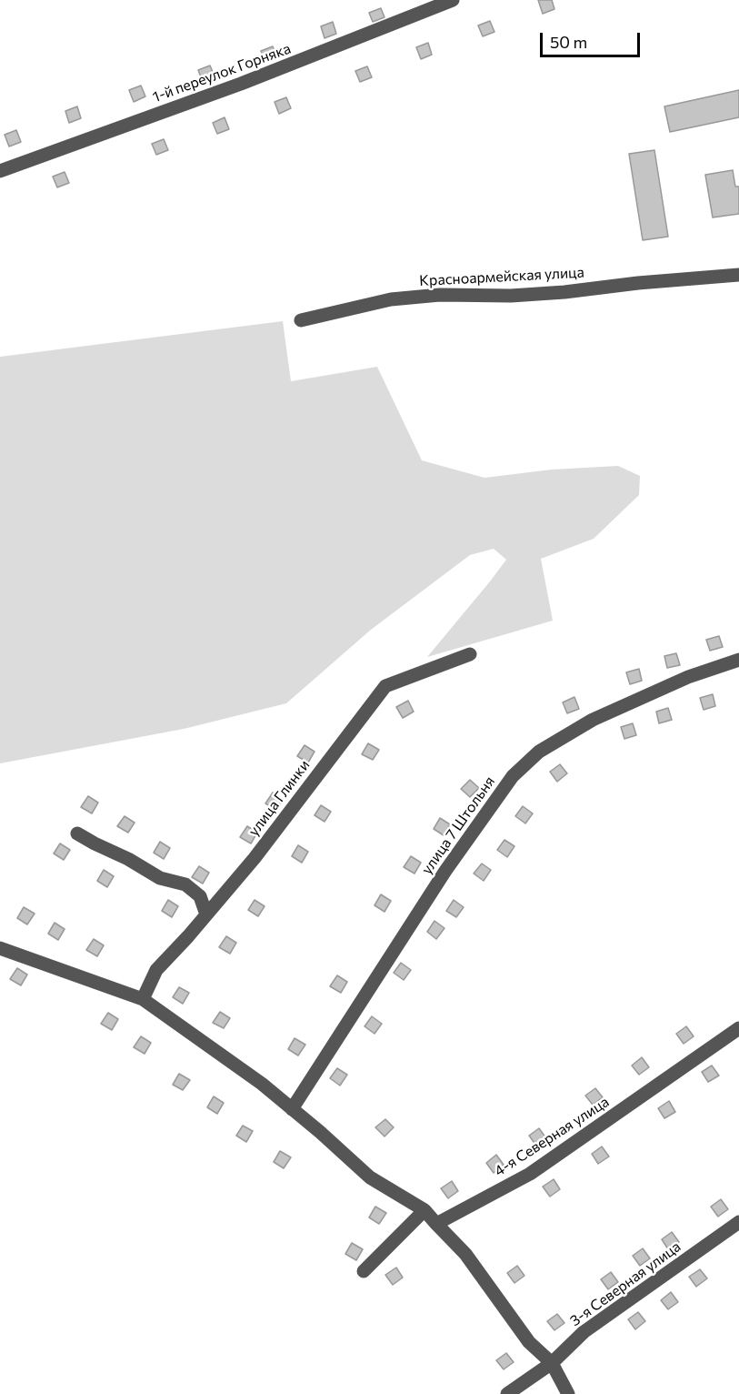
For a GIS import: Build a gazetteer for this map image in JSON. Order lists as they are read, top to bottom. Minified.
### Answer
{"streets":{"street":["1-й переулок Горняка","Красноармейская улица","улица Глинки","улица 7 Штольня","4-я Северная улица","3-я Северная улица"]},"scale_bar":"50 m"}
